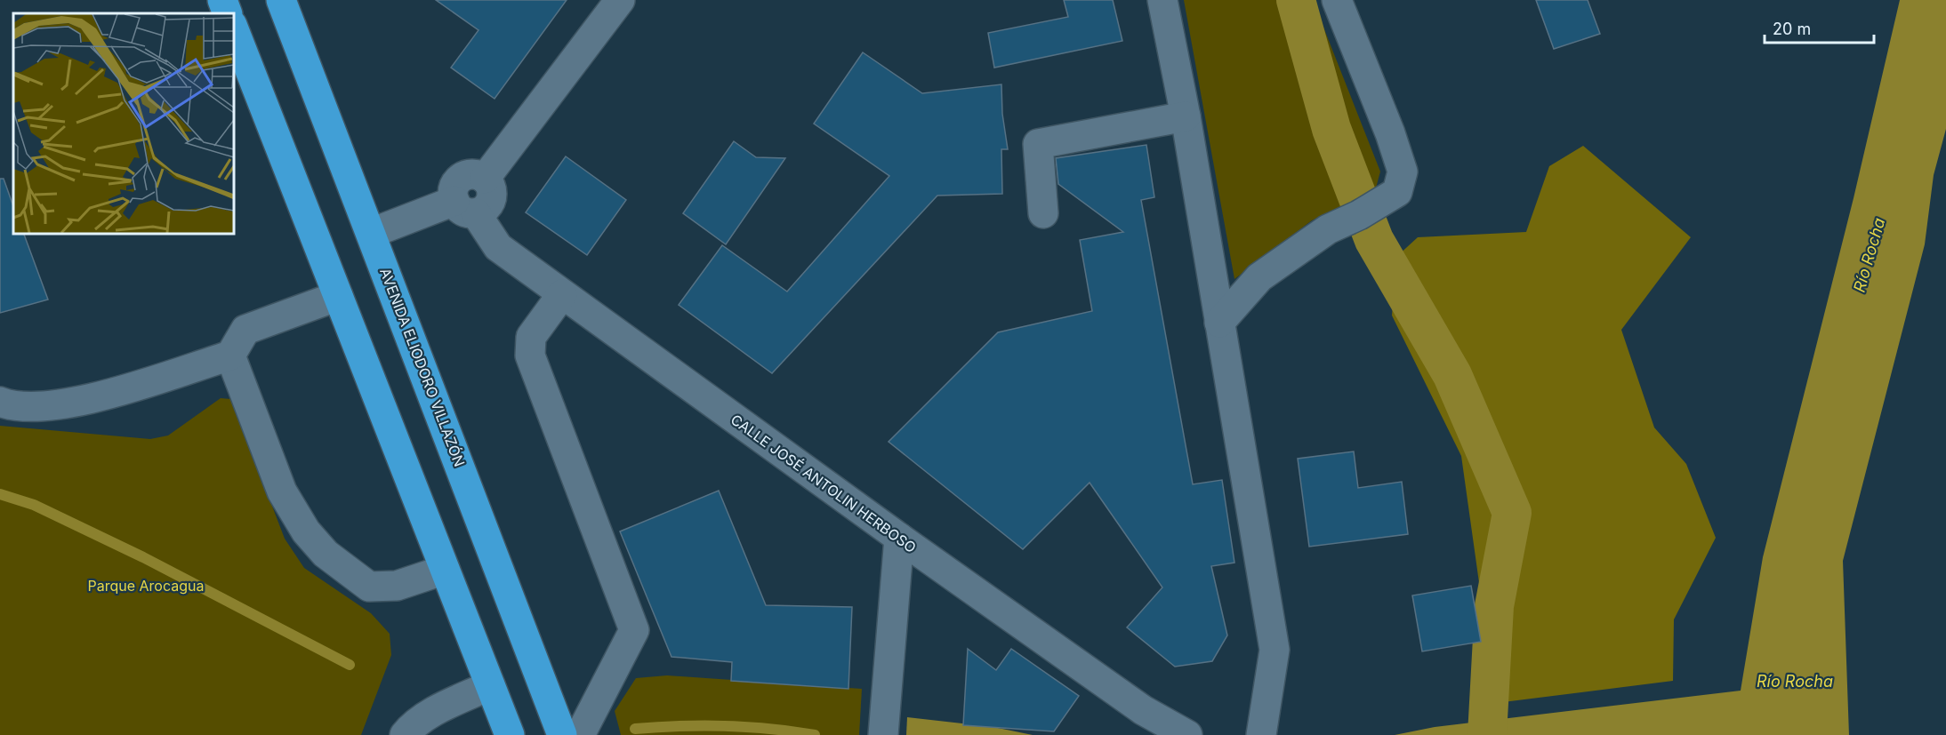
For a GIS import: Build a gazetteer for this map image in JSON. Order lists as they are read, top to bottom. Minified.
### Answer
{"streets":{"highway":["AVENIDA ELIODORO VILLAZÓN"],"street":["CALLE JOSÉ ANTOLIN HERBOSO"]},"water":["Río Rocha"],"parks":["Parque Arocagua"],"scale_bar":"20 m"}
